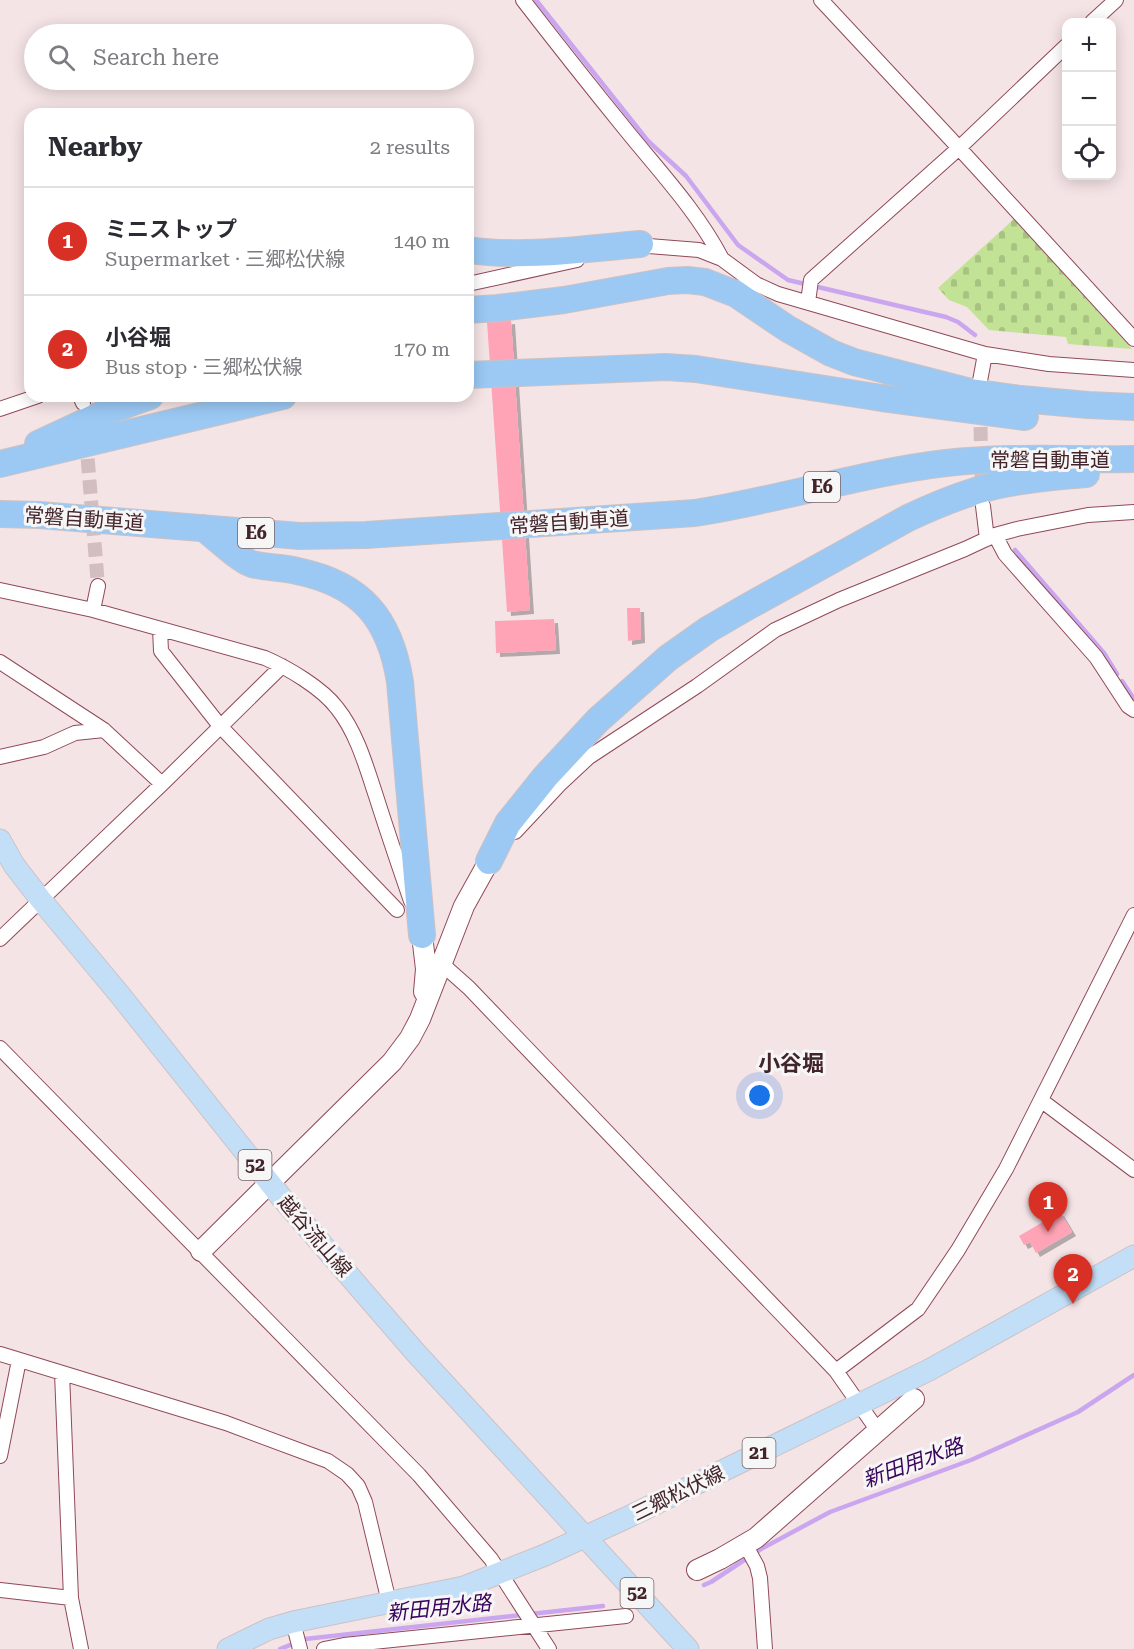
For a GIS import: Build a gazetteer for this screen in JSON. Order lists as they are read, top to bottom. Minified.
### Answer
{"streets":{"highway":["常磐自動車道","E6"],"main road":["52","越谷流山線","21","三郷松伏線"]},"crossings":[["52","越谷流山線"],["52","三郷松伏線"],["越谷流山線","三郷松伏線"]],"districts":["小谷堀"],"water":["新田用水路"],"page":{"map_buttons":["+","−"],"search":"Search here","heading":["Nearby","2 results"],"list":[{"mark":"1","name":"ミニストップ","note":"Supermarket · 三郷松伏線","value":"140 m"},{"mark":"2","name":"小谷堀","note":"Bus stop · 三郷松伏線","value":"170 m"}],"pins":["1","2"]}}
